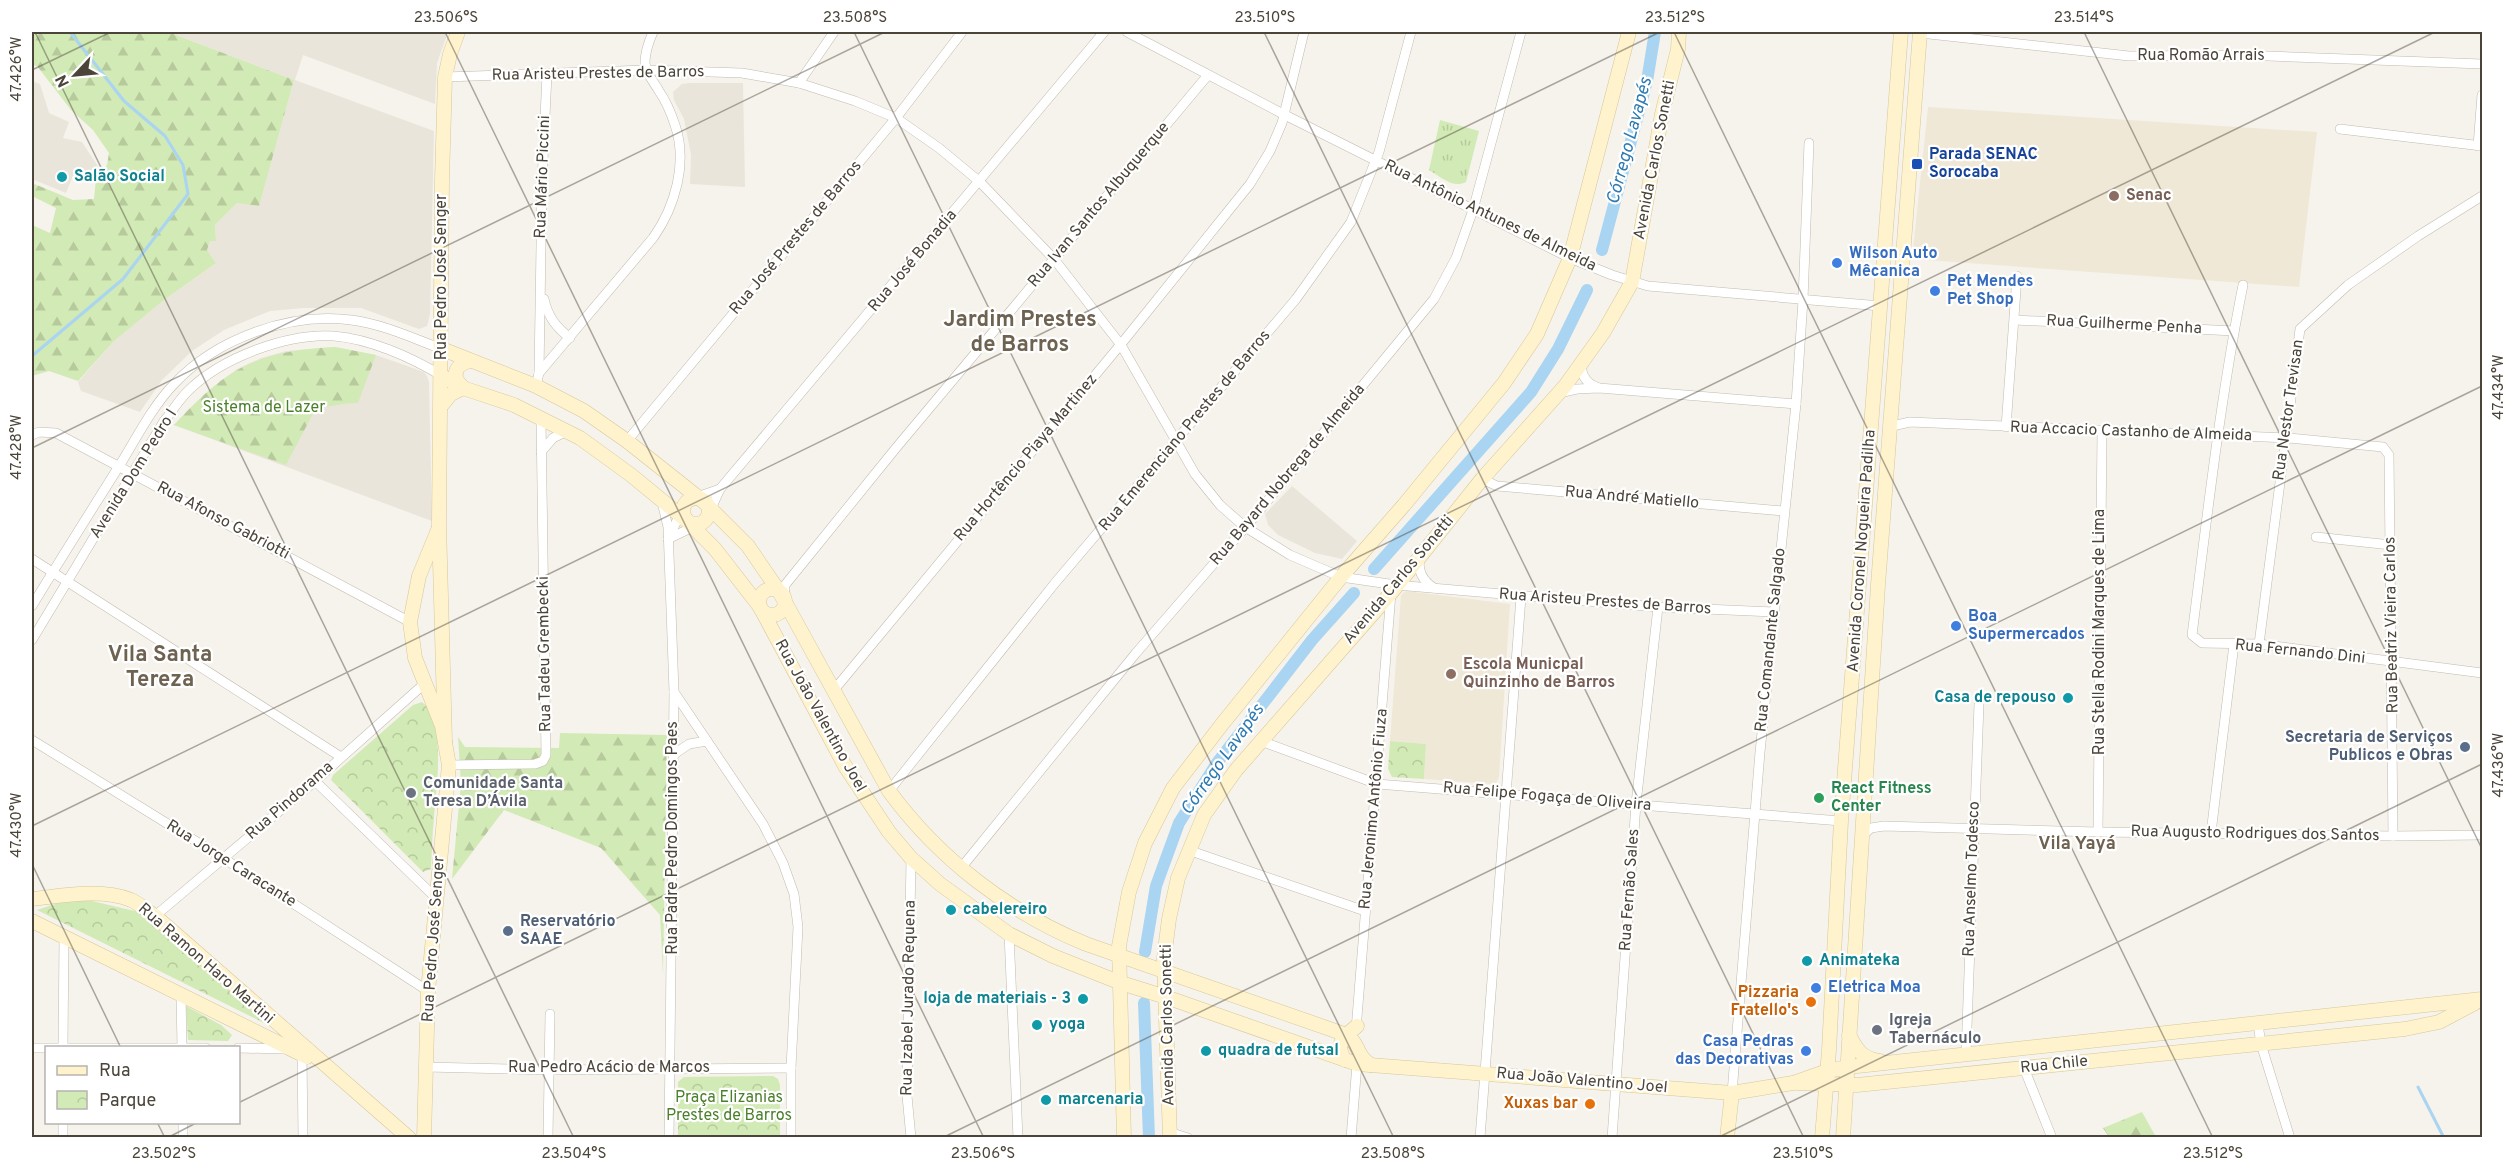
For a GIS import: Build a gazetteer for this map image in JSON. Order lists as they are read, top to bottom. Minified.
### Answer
{"streets":{"street":["Rua Romão Arrais","Rua Aristeu Prestes de Barros","Avenida Carlos Sonetti","Rua Mário Piccini","Rua Ivan Santos Albuquerque","Rua Antônio Antunes de Almeida","Rua José Prestes de Barros","Rua José Bonadia","Rua Pedro José Senger","Rua Guilherme Penha","Rua Nestor Trevisan","Rua Emerenciano Prestes de Barros","Rua Accacio Castanho de Almeida","Rua Hortêncio Piaya Martinez","Avenida Dom Pedro I","Rua Bayard Nobrega de Almeida","Rua André Matiello","Rua Afonso Gabriotti","Avenida Coronel Nogueira Padilha","Rua Beatriz Vieira Carlos","Rua Stella Rodini Marques de Lima","Rua Comandante Salgado","Rua Fernando Dini","Rua Tadeu Grembecki","Rua João Valentino Joel","Rua Felipe Fogaça de Oliveira","Rua Pindorama","Rua Jeronimo Antônio Fiuza","Rua Augusto Rodrigues dos Santos","Rua Padre Pedro Domingos Paes","Rua Jorge Caracante","Rua Anselmo Todesco","Rua Fernão Sales","Rua Ramon Haro Martini","Rua Izabel Jurado Requena","Rua Chile","Rua Pedro Acácio de Marcos"]},"crossings":[["Rua Romão Arrais","Avenida Coronel Nogueira Padilha"],["Rua Aristeu Prestes de Barros","Avenida Carlos Sonetti"],["Rua Aristeu Prestes de Barros","Rua Mário Piccini"],["Rua Aristeu Prestes de Barros","Rua Ivan Santos Albuquerque"],["Rua Aristeu Prestes de Barros","Rua José Prestes de Barros"],["Rua Aristeu Prestes de Barros","Rua José Bonadia"],["Rua Aristeu Prestes de Barros","Rua Pedro José Senger"],["Rua Aristeu Prestes de Barros","Rua Emerenciano Prestes de Barros"],["Rua Aristeu Prestes de Barros","Rua Hortêncio Piaya Martinez"],["Rua Aristeu Prestes de Barros","Rua Bayard Nobrega de Almeida"],["Rua Aristeu Prestes de Barros","Rua Comandante Salgado"],["Rua Aristeu Prestes de Barros","Rua Jeronimo Antônio Fiuza"],["Rua Aristeu Prestes de Barros","Rua Fernão Sales"],["Avenida Carlos Sonetti","Rua Antônio Antunes de Almeida"],["Avenida Carlos Sonetti","Rua André Matiello"],["Avenida Carlos Sonetti","Rua João Valentino Joel"],["Avenida Carlos Sonetti","Rua Felipe Fogaça de Oliveira"],["Avenida Carlos Sonetti","Rua Jeronimo Antônio Fiuza"],["Rua Mário Piccini","Rua João Valentino Joel"],["Rua Ivan Santos Albuquerque","Rua Antônio Antunes de Almeida"],["Rua Ivan Santos Albuquerque","Rua João Valentino Joel"],["Rua Antônio Antunes de Almeida","Rua Emerenciano Prestes de Barros"],["Rua Antônio Antunes de Almeida","Rua Hortêncio Piaya Martinez"],["Rua Antônio Antunes de Almeida","Rua Bayard Nobrega de Almeida"],["Rua Antônio Antunes de Almeida","Avenida Coronel Nogueira Padilha"],["Rua Antônio Antunes de Almeida","Rua Comandante Salgado"],["Rua José Prestes de Barros","Rua João Valentino Joel"],["Rua José Bonadia","Rua João Valentino Joel"],["Rua José Bonadia","Rua Padre Pedro Domingos Paes"],["Rua Pedro José Senger","Avenida Dom Pedro I"],["Rua Pedro José Senger","Rua Afonso Gabriotti"],["Rua Pedro José Senger","Rua Tadeu Grembecki"],["Rua Pedro José Senger","Rua João Valentino Joel"],["Rua Pedro José Senger","Rua Pindorama"],["Rua Pedro José Senger","Rua Jorge Caracante"],["Rua Pedro José Senger","Rua Pedro Acácio de Marcos"],["Rua Nestor Trevisan","Rua Accacio Castanho de Almeida"],["Rua Nestor Trevisan","Rua Fernando Dini"],["Rua Emerenciano Prestes de Barros","Rua João Valentino Joel"],["Rua Accacio Castanho de Almeida","Avenida Coronel Nogueira Padilha"],["Rua Accacio Castanho de Almeida","Rua Beatriz Vieira Carlos"],["Rua Accacio Castanho de Almeida","Rua Stella Rodini Marques de Lima"],["Rua Accacio Castanho de Almeida","Rua Fernando Dini"],["Rua Hortêncio Piaya Martinez","Rua João Valentino Joel"],["Avenida Dom Pedro I","Rua Afonso Gabriotti"],["Avenida Dom Pedro I","Rua João Valentino Joel"],["Rua Bayard Nobrega de Almeida","Rua João Valentino Joel"],["Rua André Matiello","Rua Comandante Salgado"],["Avenida Coronel Nogueira Padilha","Rua João Valentino Joel"],["Avenida Coronel Nogueira Padilha","Rua Felipe Fogaça de Oliveira"],["Avenida Coronel Nogueira Padilha","Rua Augusto Rodrigues dos Santos"],["Avenida Coronel Nogueira Padilha","Rua Chile"],["Rua Beatriz Vieira Carlos","Rua Fernando Dini"],["Rua Beatriz Vieira Carlos","Rua Augusto Rodrigues dos Santos"],["Rua Stella Rodini Marques de Lima","Rua Augusto Rodrigues dos Santos"],["Rua Comandante Salgado","Rua João Valentino Joel"],["Rua Comandante Salgado","Rua Felipe Fogaça de Oliveira"],["Rua Tadeu Grembecki","Rua João Valentino Joel"],["Rua João Valentino Joel","Rua Jeronimo Antônio Fiuza"],["Rua João Valentino Joel","Rua Padre Pedro Domingos Paes"],["Rua João Valentino Joel","Rua Fernão Sales"],["Rua João Valentino Joel","Rua Izabel Jurado Requena"],["Rua Felipe Fogaça de Oliveira","Rua Jeronimo Antônio Fiuza"],["Rua Felipe Fogaça de Oliveira","Rua Fernão Sales"],["Rua Pindorama","Rua Jorge Caracante"],["Rua Pindorama","Rua Ramon Haro Martini"],["Rua Augusto Rodrigues dos Santos","Rua Anselmo Todesco"],["Rua Padre Pedro Domingos Paes","Rua Pedro Acácio de Marcos"],["Rua Anselmo Todesco","Rua Chile"]],"districts":["Jardim Prestes de Barros","Vila Santa Tereza","Vila Yayá"],"water":["Córrego Lavapés"],"parks":["Sistema de Lazer","Praça Elizanias Prestes de Barros"],"places":{"transit":["Parada SENAC Sorocaba"],"other":["Salão Social","Senac","Wilson Auto Mêcanica","Pet Mendes Pet Shop","Boa Supermercados","Escola Municpal Quinzinho de Barros","Casa de repouso","Secretaria de Serviços Publicos e Obras","Comunidade Santa Teresa D’Ávila","React Fitness Center","cabelereiro","Reservatório SAAE","Animateka","Eletrica Moa","loja de materiais - 3","Pizzaria Fratello's","yoga","Igreja Tabernáculo","quadra de futsal","Casa Pedras das Decorativas","marcenaria","Xuxas bar"]},"legend":["Rua","Parque"],"north":"bottom left","coordinates":["23.506°S","23.508°S","23.510°S","23.512°S","23.514°S","47.426°W","47.434°W","47.428°W","47.436°W","47.430°W","23.502°S","23.504°S"]}
